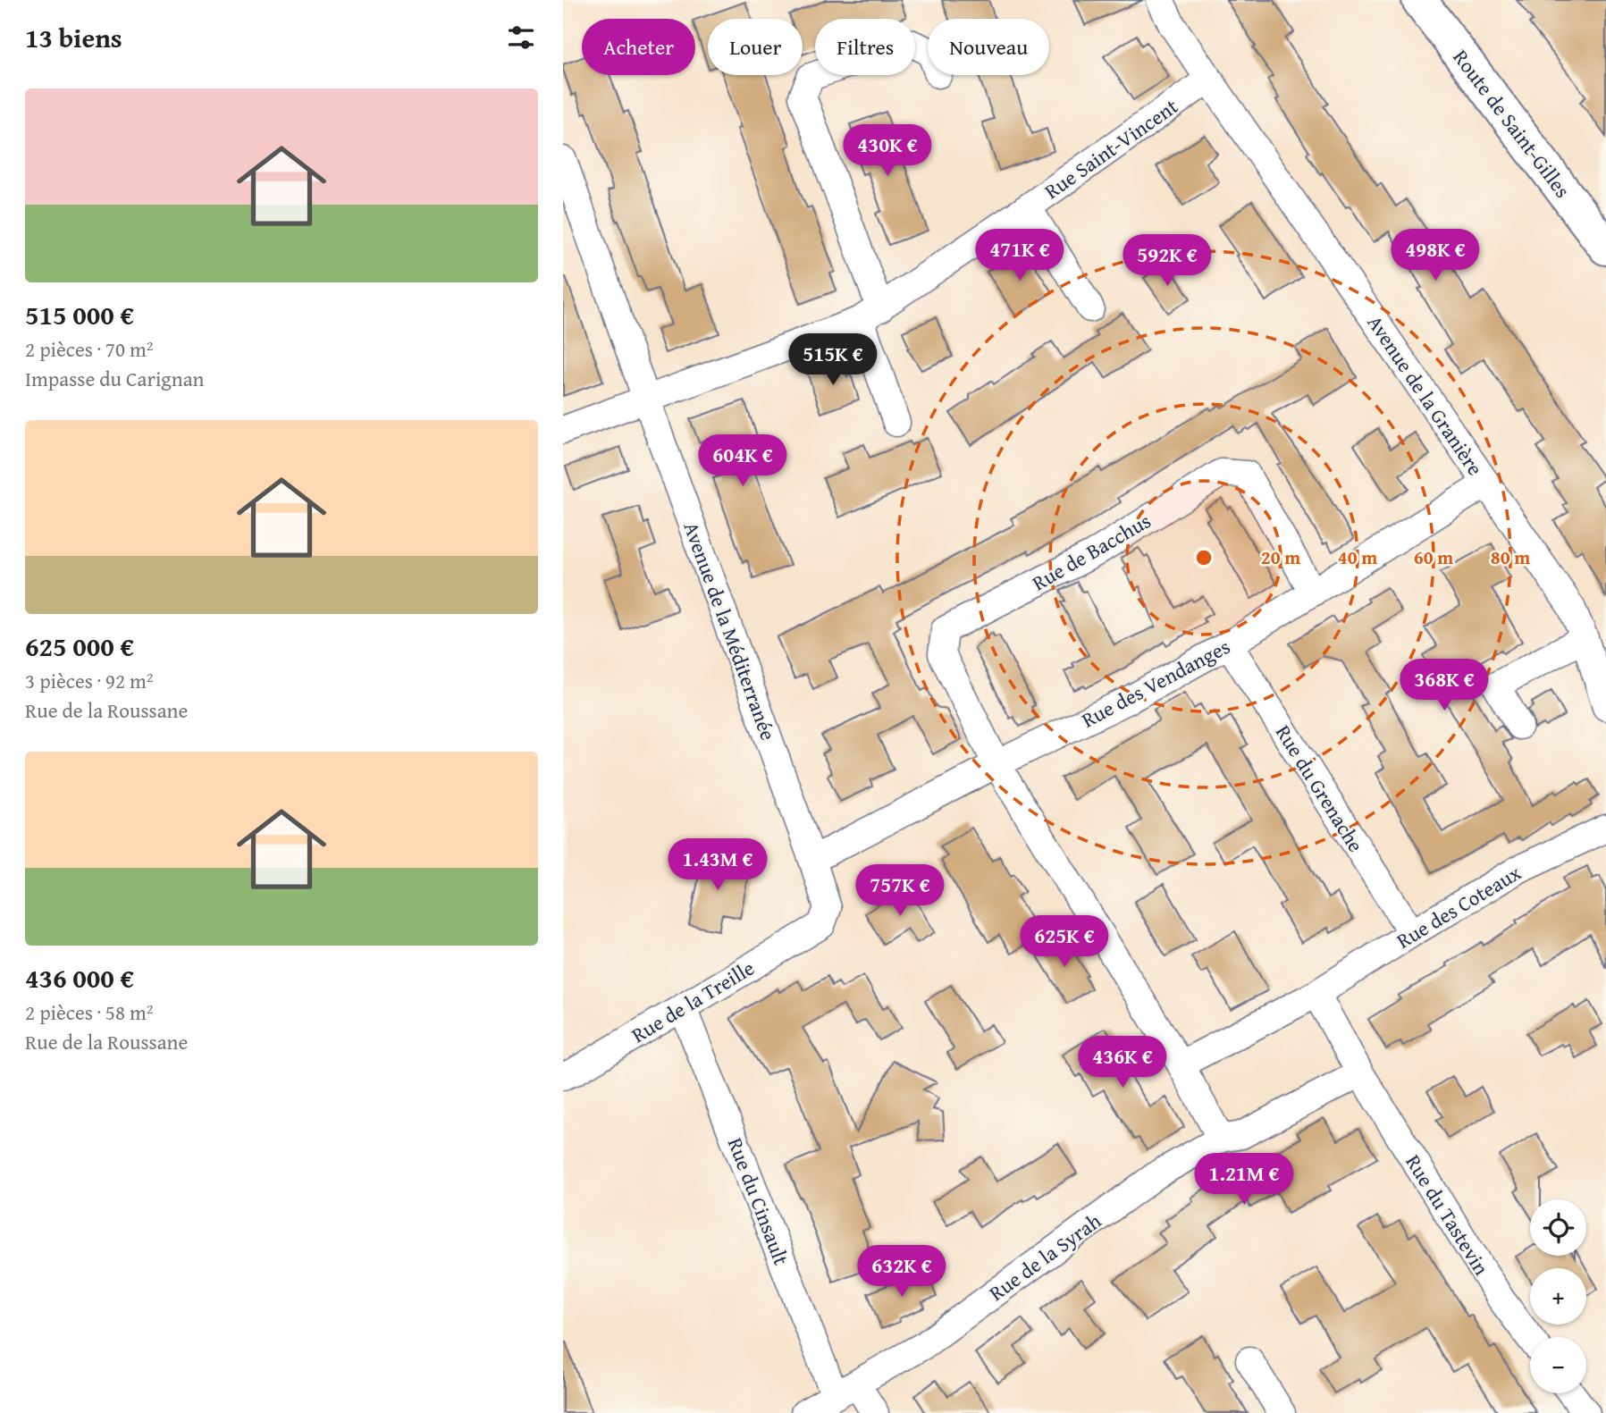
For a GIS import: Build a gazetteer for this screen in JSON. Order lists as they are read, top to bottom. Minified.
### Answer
{"streets":{"main road":["Route de Saint-Gilles"],"street":["Rue Saint-Vincent","Avenue de la Granière","Rue de Bacchus","Avenue de la Méditerranée","Rue des Vendanges","Rue du Grenache","Rue des Coteaux","Rue de la Treille","Rue du Cinsault","Rue du Tastevin","Rue de la Syrah"]},"crossings":[["Rue Saint-Vincent","Avenue de la Granière"],["Rue Saint-Vincent","Avenue de la Méditerranée"],["Avenue de la Granière","Rue des Vendanges"],["Rue de Bacchus","Rue des Vendanges"],["Avenue de la Méditerranée","Rue des Vendanges"],["Avenue de la Méditerranée","Rue de la Treille"],["Rue des Vendanges","Rue du Grenache"],["Rue du Grenache","Rue des Coteaux"],["Rue des Coteaux","Rue du Tastevin"],["Rue de la Treille","Rue du Cinsault"],["Rue du Cinsault","Rue de la Syrah"],["Rue du Tastevin","Rue de la Syrah"]],"page":{"heading":"13 biens","chip":["Acheter","Louer","Filtres","Nouveau"],"list":[{"name":"515 000 €","note":"2 pièces · 70 m² · Impasse du Carignan"},{"name":"625 000 €","note":"3 pièces · 92 m² · Rue de la Roussane"},{"name":"436 000 €","note":"2 pièces · 58 m² · Rue de la Roussane"}],"price":["430K €","471K €","498K €","592K €","515K €","604K €","368K €","1.43M €","757K €","625K €","436K €","1.21M €","632K €"],"map_buttons":["+","−"]},"rings":["20 m","40 m","60 m","80 m"]}
